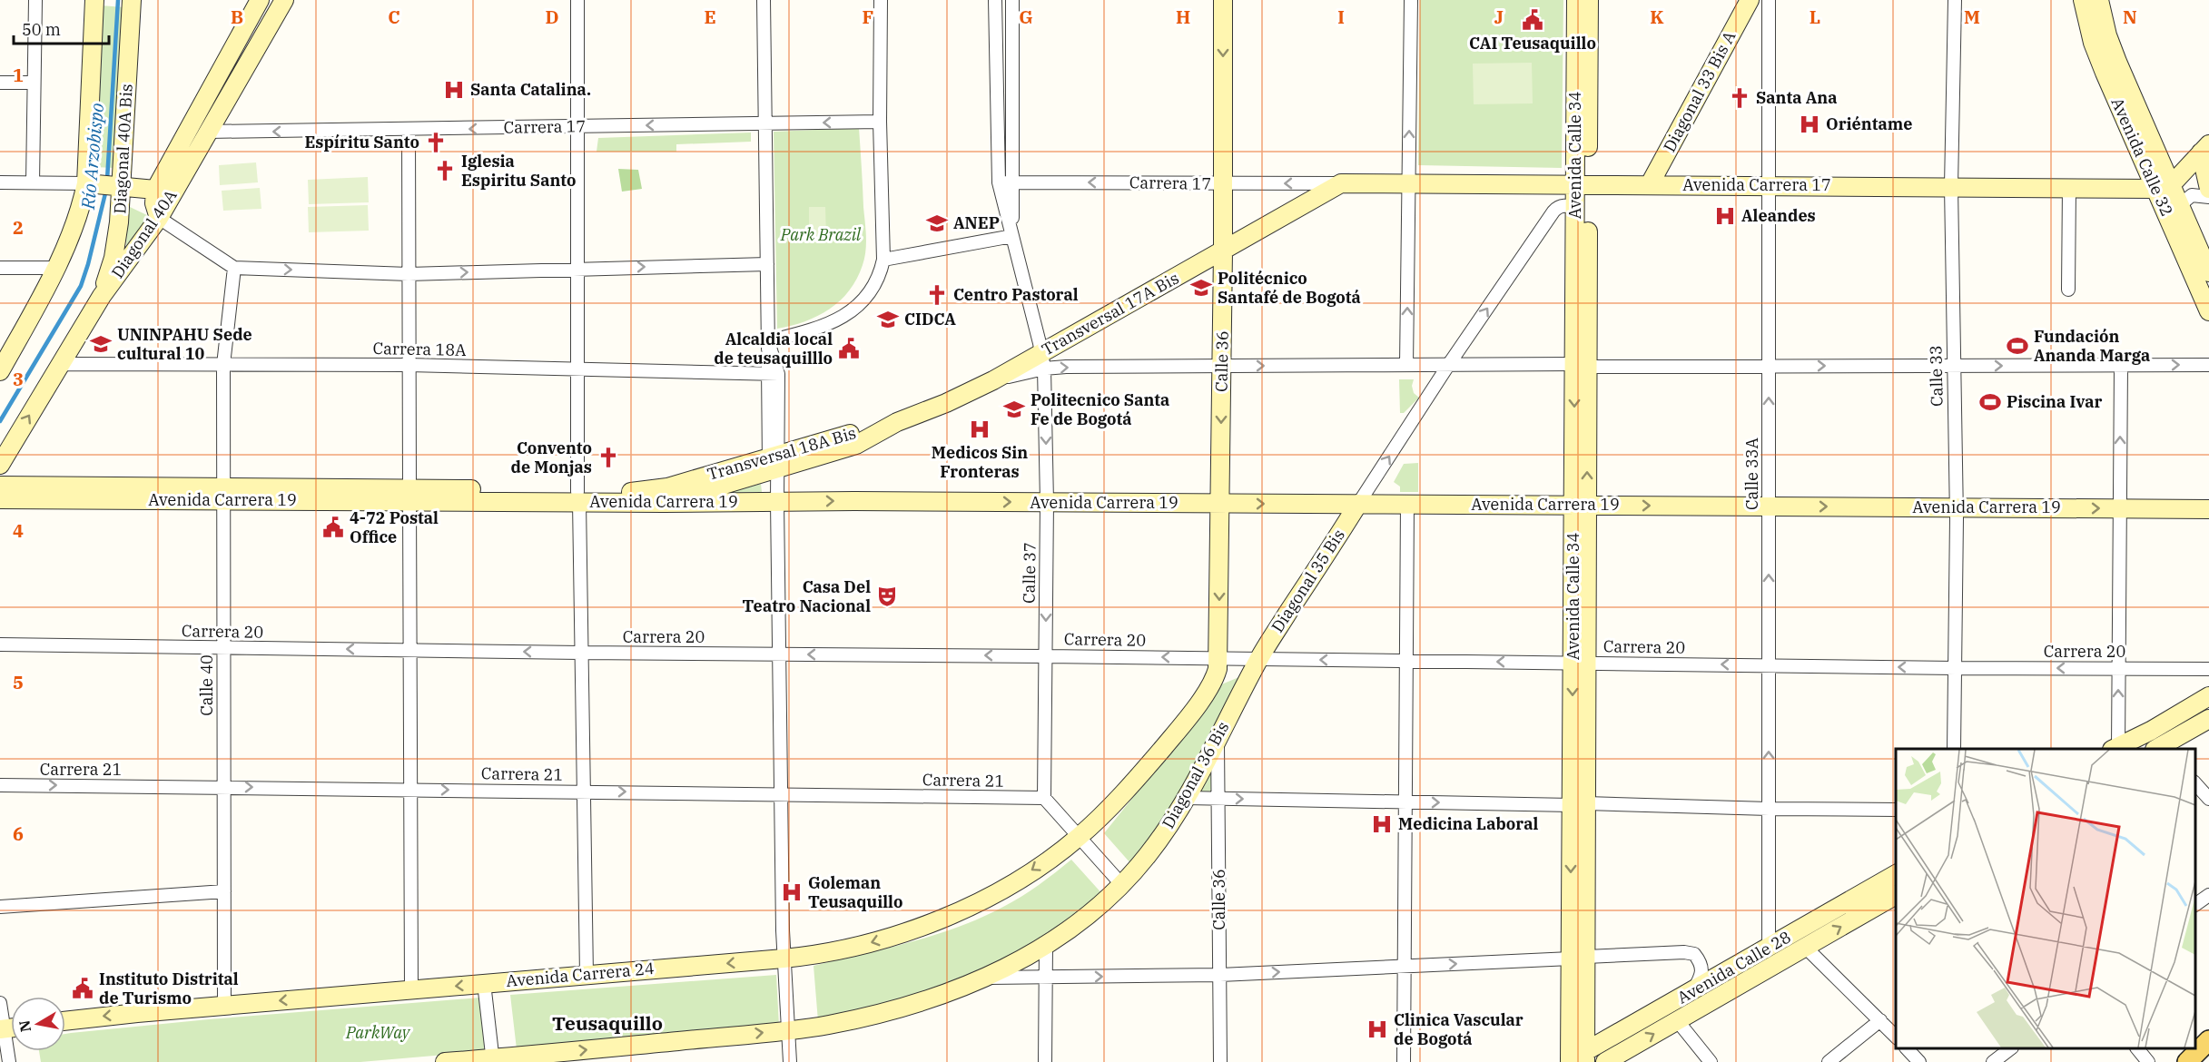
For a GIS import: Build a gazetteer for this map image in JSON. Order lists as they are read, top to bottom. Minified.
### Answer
{"streets":{"main road":["Diagonal 33 Bis A","Diagonal 40A Bis","Avenida Calle 34","Avenida Calle 32","Avenida Carrera 17","Diagonal 40A","Transversal 17A Bis","Calle 36","Transversal 18A Bis","Avenida Carrera 19","Diagonal 35 Bis","Diagonal 36 Bis","Avenida Calle 28","Avenida Carrera 24"],"street":["Carrera 17","Carrera 18A","Calle 33","Calle 33A","Calle 37","Carrera 20","Calle 40","Carrera 21"]},"crossings":[["Diagonal 33 Bis A","Avenida Carrera 17"],["Carrera 17","Avenida Carrera 17"],["Carrera 17","Diagonal 40A"],["Carrera 17","Transversal 17A Bis"],["Carrera 17","Calle 36"],["Carrera 17","Calle 37"],["Diagonal 40A Bis","Diagonal 40A"],["Avenida Calle 34","Avenida Carrera 17"],["Avenida Calle 34","Avenida Carrera 19"],["Avenida Calle 34","Carrera 20"],["Avenida Calle 34","Avenida Calle 28"],["Avenida Calle 32","Avenida Carrera 17"],["Avenida Carrera 17","Transversal 17A Bis"],["Avenida Carrera 17","Calle 33"],["Avenida Carrera 17","Calle 33A"],["Diagonal 40A","Carrera 18A"],["Transversal 17A Bis","Calle 36"],["Transversal 17A Bis","Transversal 18A Bis"],["Transversal 17A Bis","Calle 37"],["Carrera 18A","Calle 40"],["Calle 36","Avenida Carrera 19"],["Calle 36","Carrera 20"],["Calle 36","Diagonal 36 Bis"],["Calle 33","Avenida Carrera 19"],["Calle 33","Carrera 20"],["Transversal 18A Bis","Avenida Carrera 19"],["Calle 33A","Avenida Carrera 19"],["Calle 33A","Carrera 20"],["Calle 33A","Avenida Calle 28"],["Avenida Carrera 19","Calle 37"],["Avenida Carrera 19","Diagonal 35 Bis"],["Avenida Carrera 19","Calle 40"],["Calle 37","Carrera 20"],["Calle 37","Carrera 21"],["Diagonal 35 Bis","Carrera 20"],["Diagonal 35 Bis","Diagonal 36 Bis"],["Carrera 20","Calle 40"],["Carrera 20","Diagonal 36 Bis"],["Calle 40","Carrera 21"],["Calle 40","Avenida Carrera 24"],["Diagonal 36 Bis","Avenida Carrera 24"]],"one_way":["Carrera 17","Calle 36","Calle 33A","Avenida Carrera 19","Carrera 20","Carrera 21"],"districts":["Teusaquillo"],"water":["Río Arzobispo"],"parks":["Park Brazil","ParkWay"],"places":{"public building":["CAI Teusaquillo","Alcaldia local de teusaquilllo","4-72 Postal Office","Instituto Distrital de Turismo"],"hospital":["Santa Catalina.","Oriéntame","Aleandes","Medicos Sin Fronteras","Medicina Laboral","Goleman Teusaquillo","Clinica Vascular de Bogotá"],"church":["Santa Ana","Espíritu Santo","Iglesia Espiritu Santo","Centro Pastoral","Convento de Monjas"],"school or university":["ANEP","Politécnico Santafé de Bogotá","CIDCA","UNINPAHU Sede cultural 10","Politecnico Santa Fe de Bogotá"],"sports":["Fundación Ananda Marga","Piscina Ivar"],"theatre":["Casa Del Teatro Nacional"]},"scale_bar":"50 m","north":"left","grid":{"columns":["B","C","D","E","F","G","H","I","J","K","L","M","N"],"rows":["1","2","3","4","5","6"]}}
